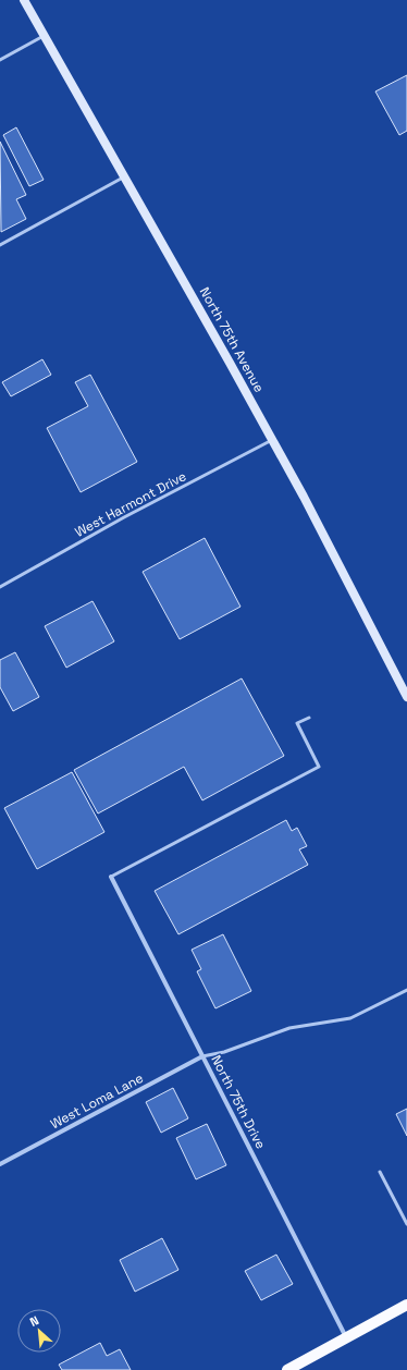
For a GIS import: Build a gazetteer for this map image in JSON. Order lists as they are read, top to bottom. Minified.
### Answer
{"streets":{"main road":["North 75th Avenue"],"street":["West Loma Lane","North 75th Drive"],"lane":["West Harmont Drive"]},"crossings":[["North 75th Avenue","West Harmont Drive"],["West Loma Lane","North 75th Drive"]],"north":"top left"}
